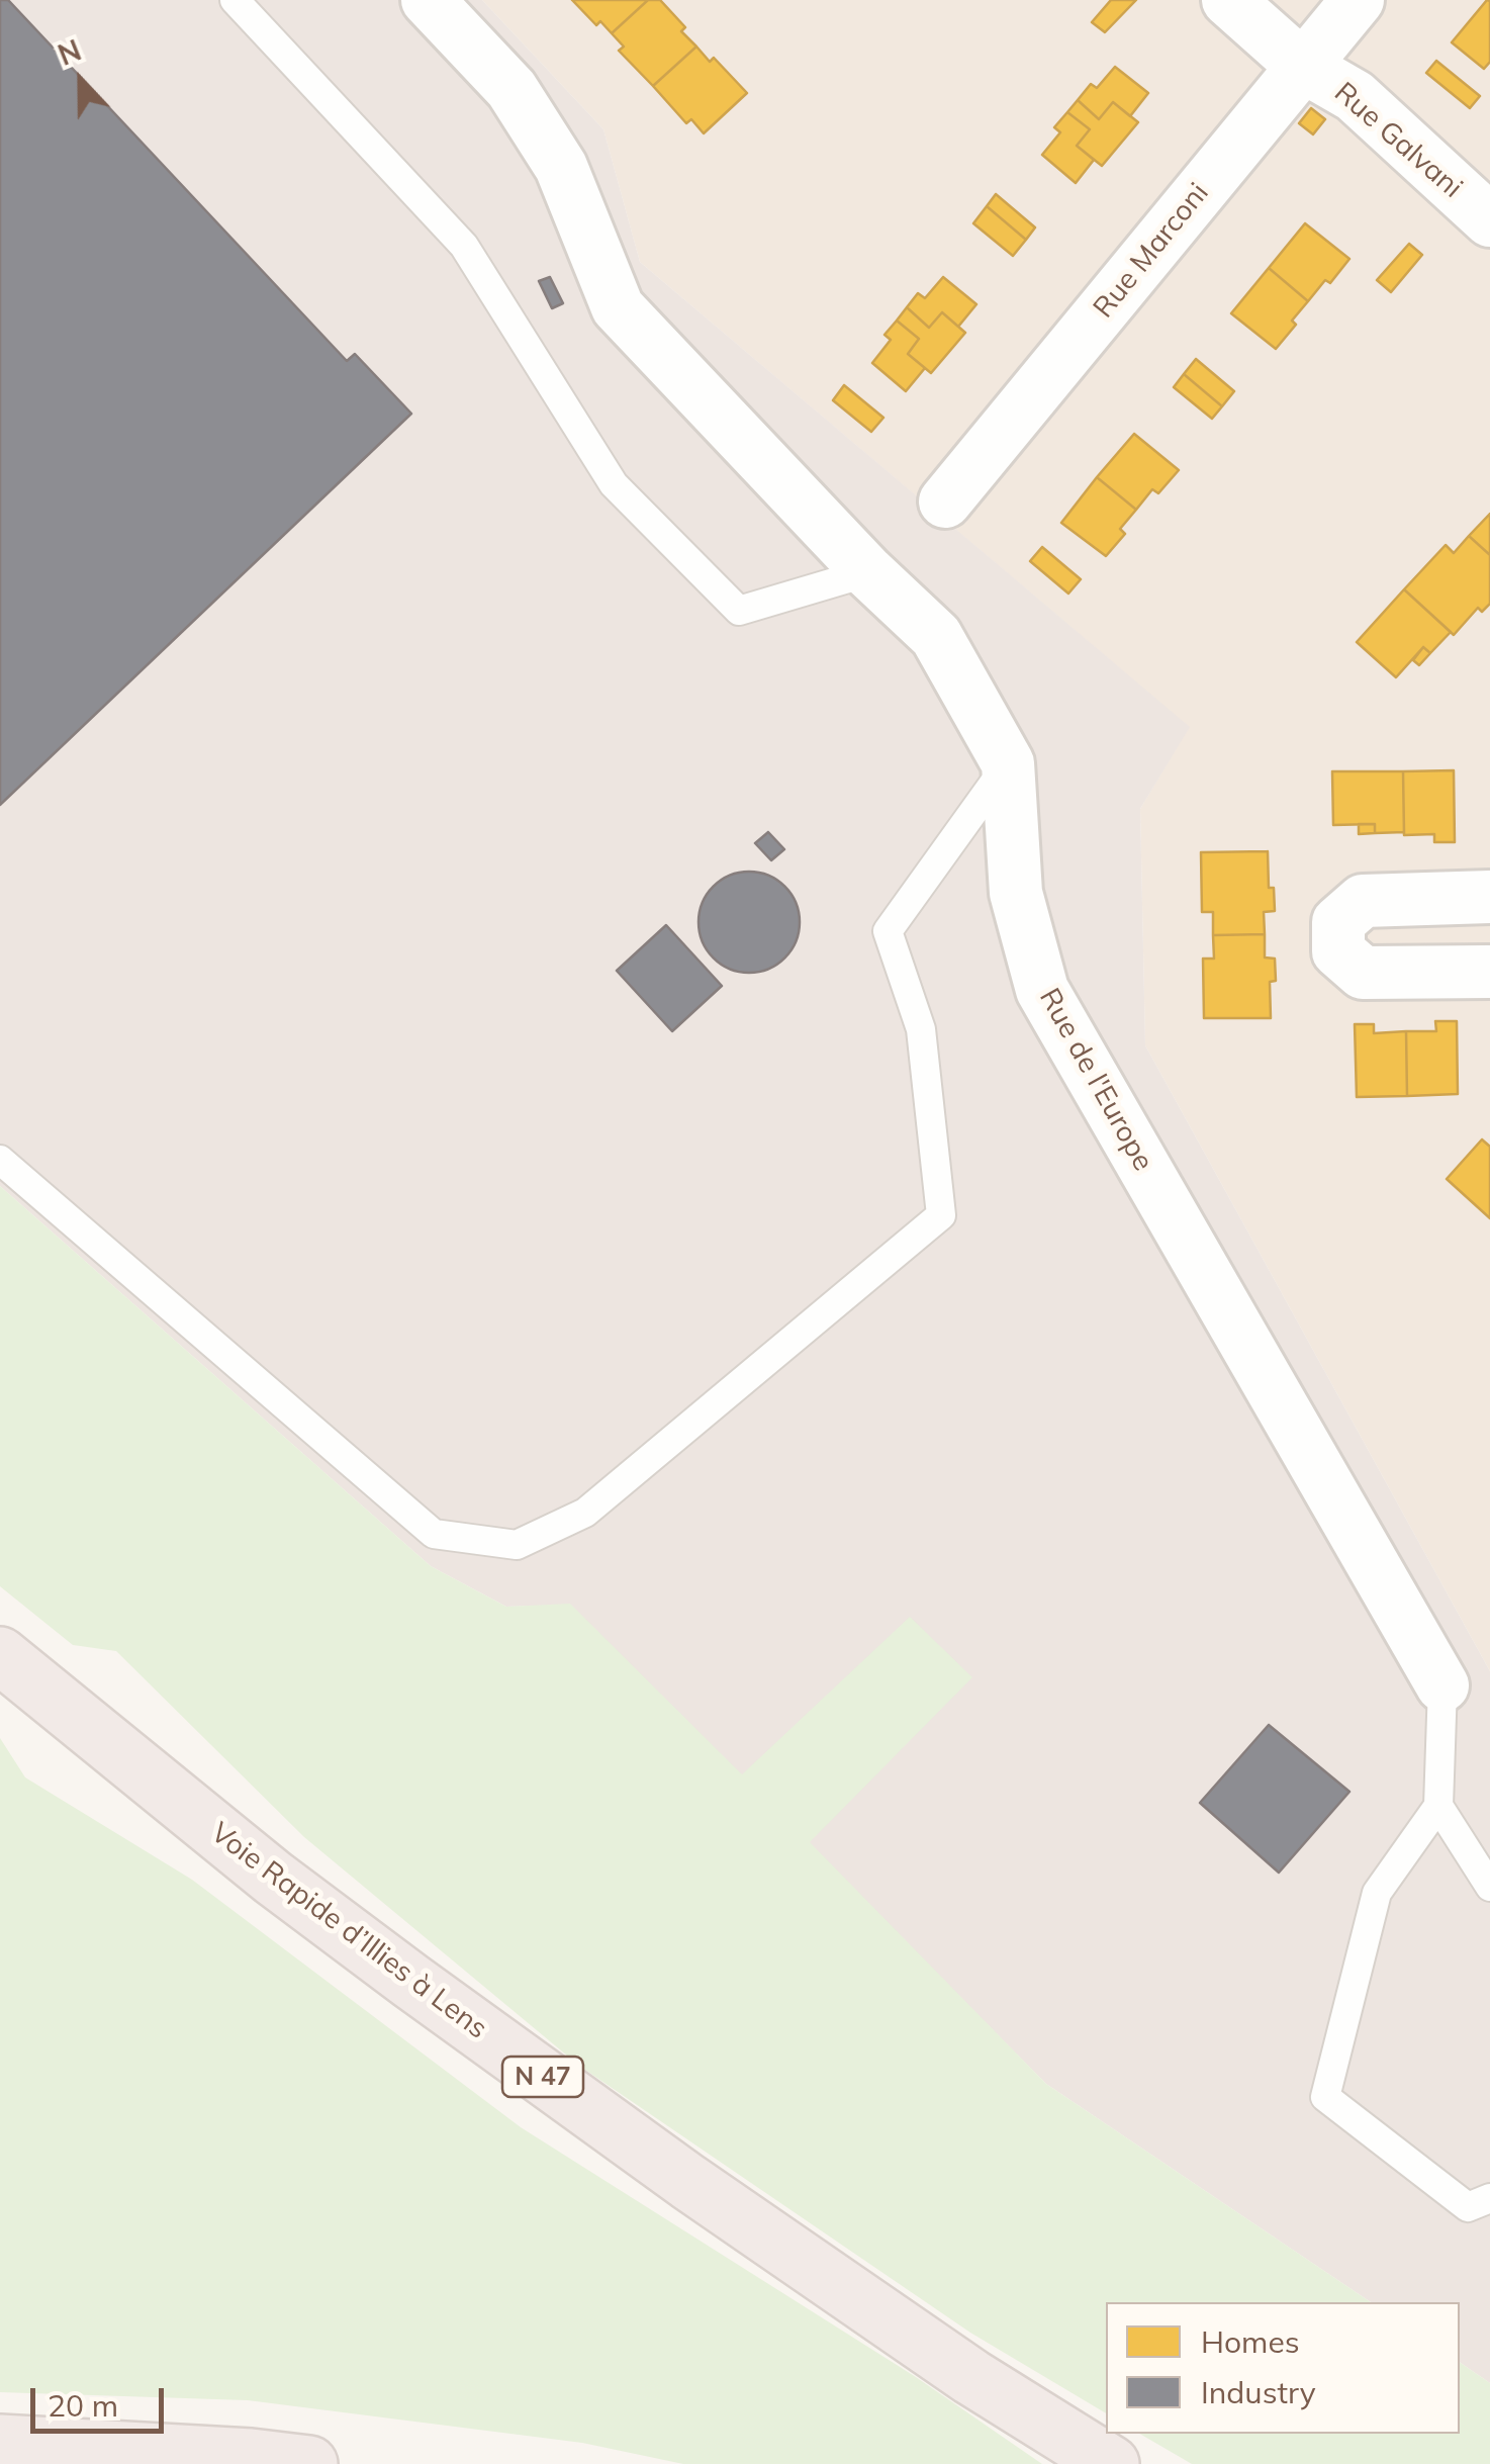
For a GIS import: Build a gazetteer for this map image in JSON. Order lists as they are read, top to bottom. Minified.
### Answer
{"streets":{"highway":["Voie Rapide d’Illies à Lens","N 47"],"street":["Rue Galvani","Rue Marconi","Rue de l'Europe"]},"crossings":[["Rue Galvani","Rue Marconi"]],"legend":["Homes","Industry"],"scale_bar":"20 m","north":"top"}
